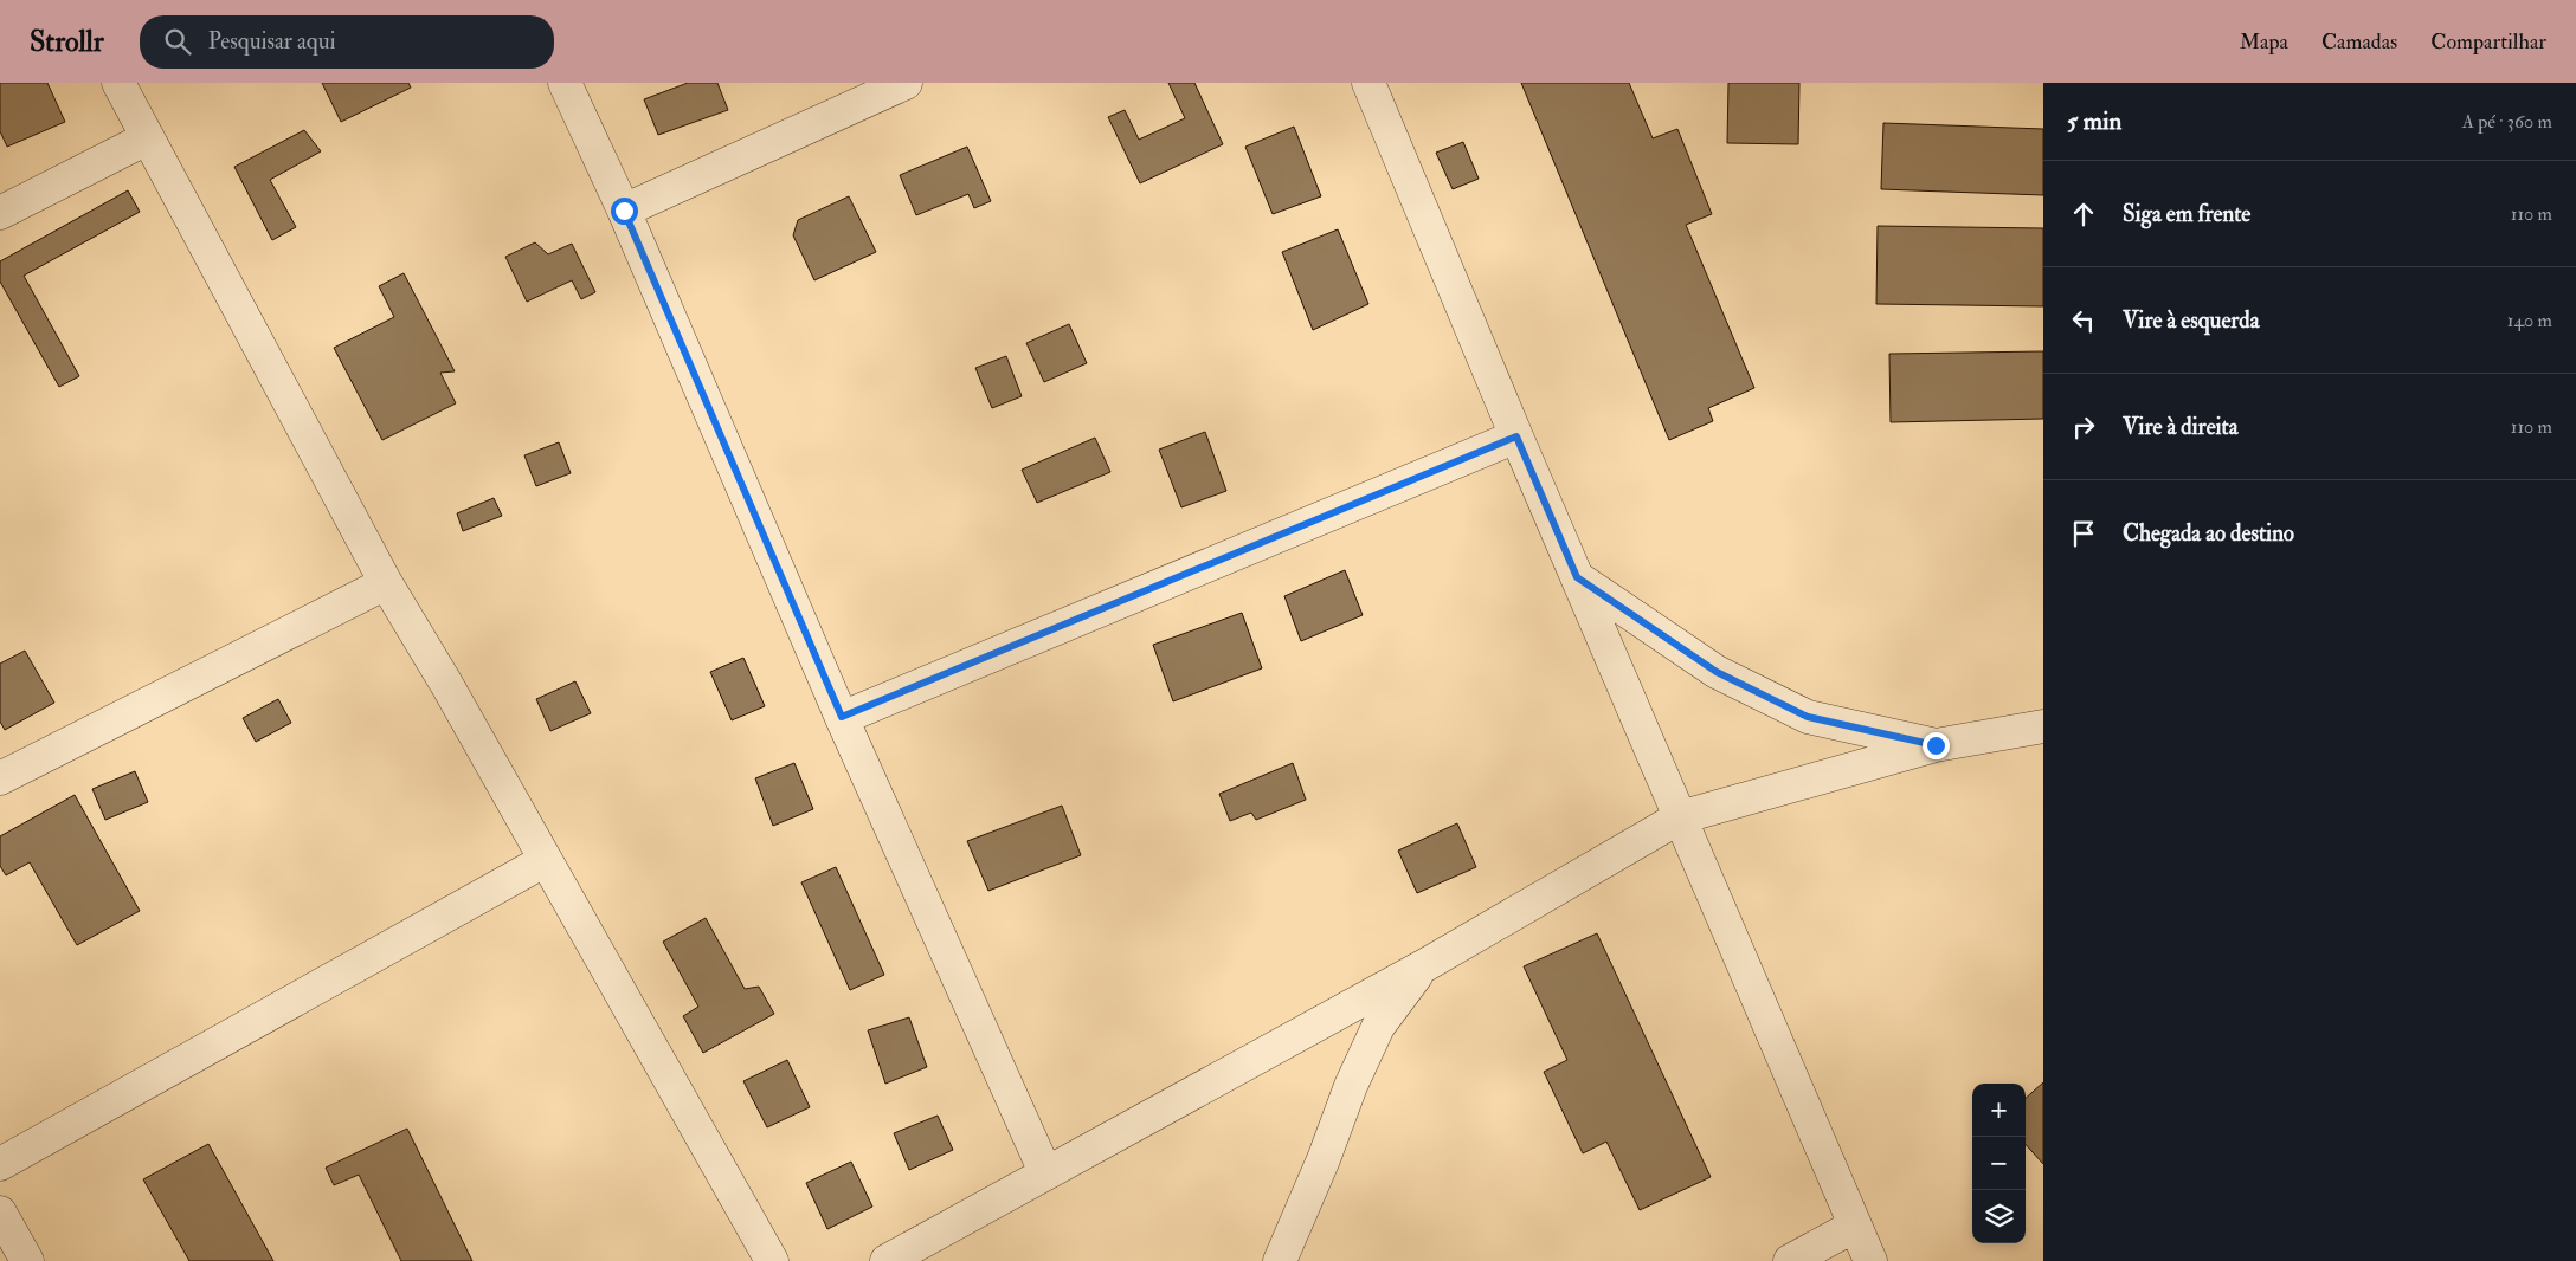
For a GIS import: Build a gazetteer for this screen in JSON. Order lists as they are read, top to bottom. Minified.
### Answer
{"page":{"header":"Strollr","search":"Pesquisar aqui","nav":["Mapa","Camadas","Compartilhar"],"heading":["5 min","A pé · 360 m"],"list":[["Siga em frente","110 m"],["Vire à esquerda","140 m"],["Vire à direita","110 m"],"Chegada ao destino"],"map_buttons":["+","−"]}}
